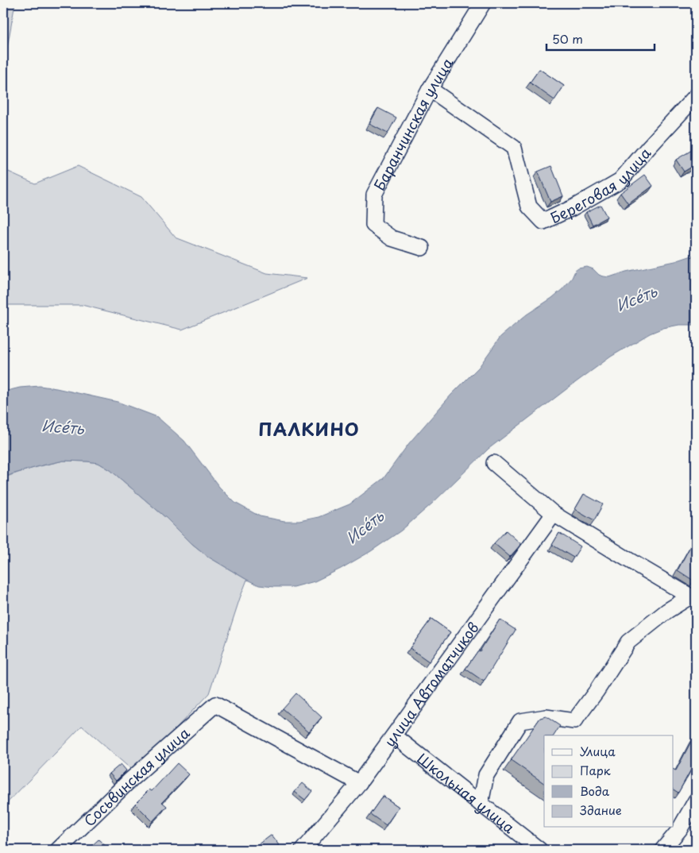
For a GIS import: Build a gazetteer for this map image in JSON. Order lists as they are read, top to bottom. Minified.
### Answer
{"streets":{"street":["Баранчинская улица","Береговая улица","улица Автоматчиков","Сосьвинская улица","Школьная улица"]},"crossings":[["Баранчинская улица","Береговая улица"],["улица Автоматчиков","Сосьвинская улица"],["улица Автоматчиков","Школьная улица"]],"districts":["ПАЛКИНО"],"water":["Исе́ть"],"legend":["Улица","Парк","Вода","Здание"],"scale_bar":"50 m"}
